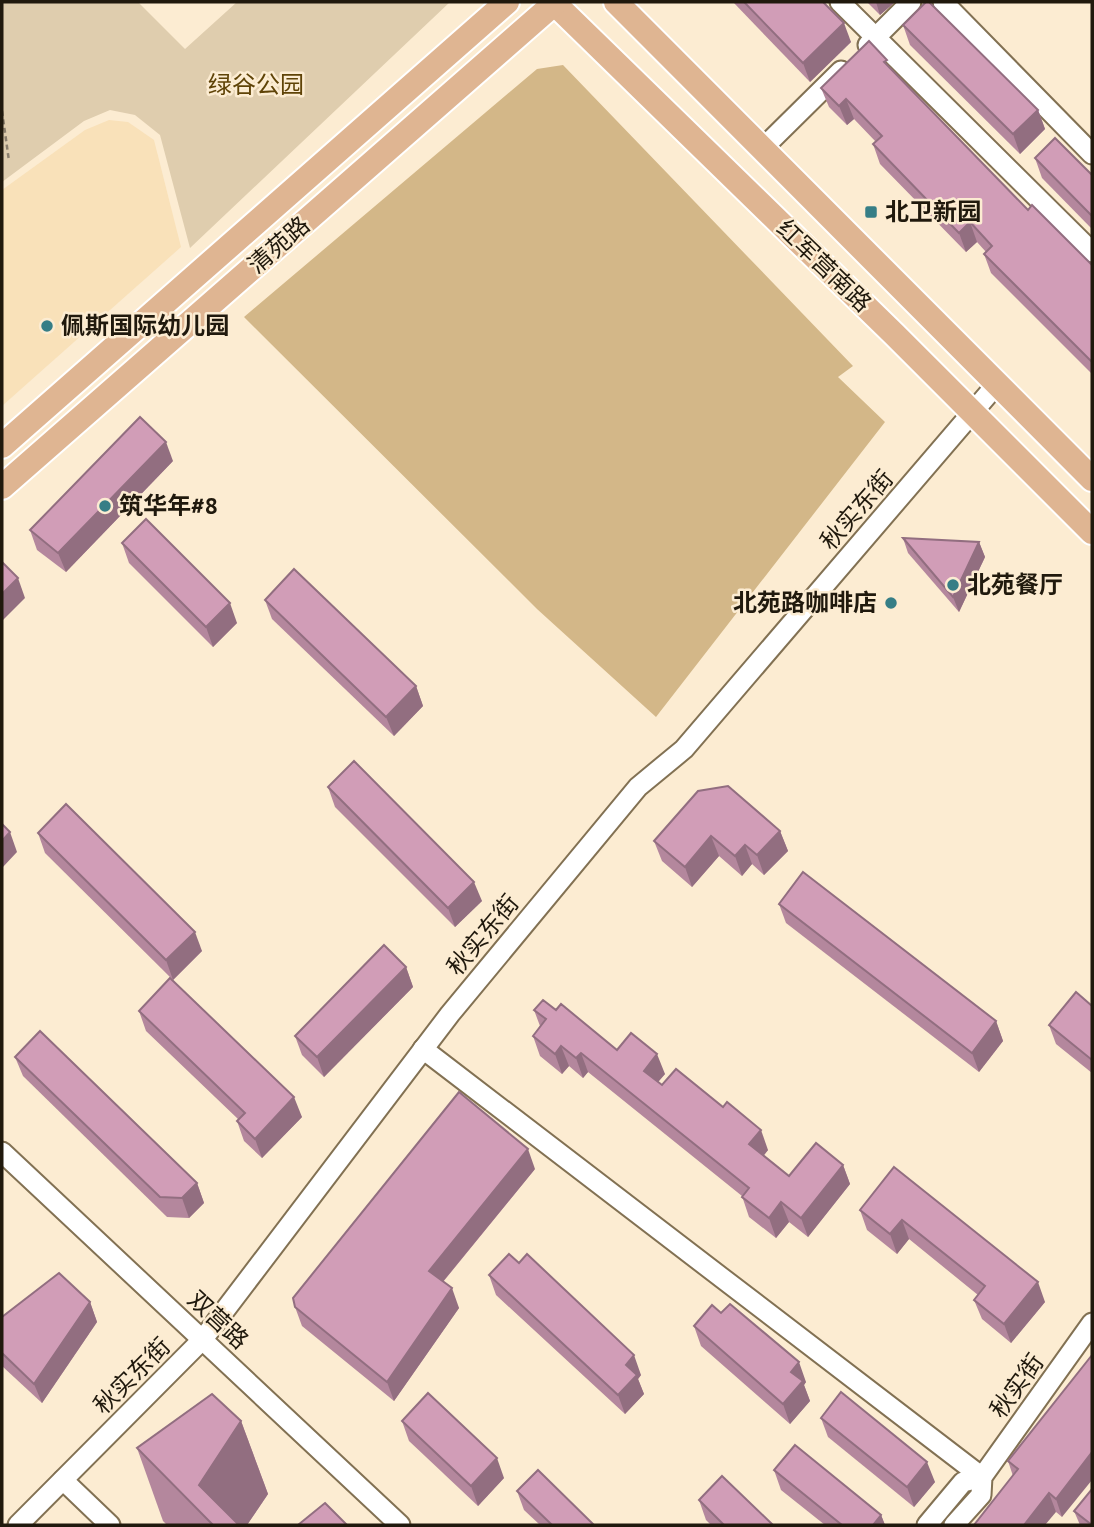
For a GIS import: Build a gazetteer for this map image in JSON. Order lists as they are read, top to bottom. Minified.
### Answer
{"streets":{"main road":["清苑路","红军营南路"],"street":["秋实东街","双营路","秋实街"]},"crossings":[["清苑路","红军营南路"],["红军营南路","秋实东街"],["秋实东街","双营路"]],"parks":["绿谷公园"],"places":{"transit":["北卫新园"],"other":["佩斯国际幼儿园","筑华年#8","北苑餐厅","北苑路咖啡店"]}}
